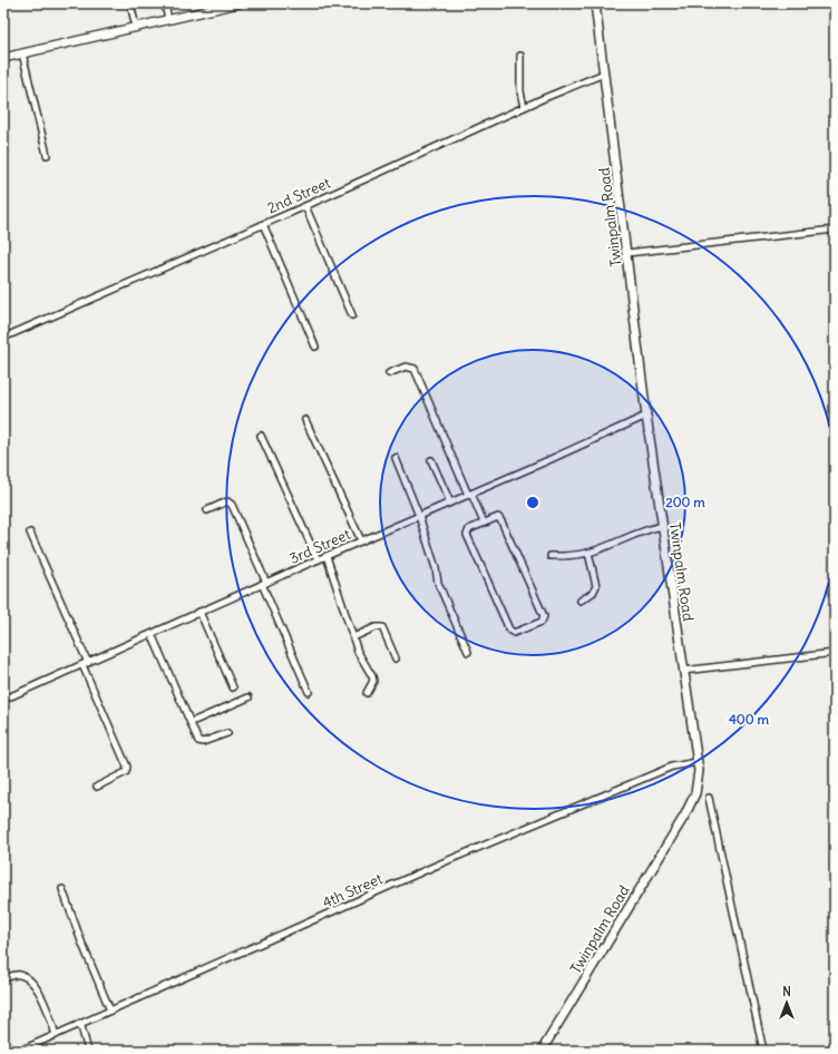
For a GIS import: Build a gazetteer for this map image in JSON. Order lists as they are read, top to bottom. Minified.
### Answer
{"streets":{"main road":["Twinpalm Road"],"street":["2nd Street","3rd Street","4th Street"]},"crossings":[["2nd Street","Twinpalm Road"],["Twinpalm Road","3rd Street"],["Twinpalm Road","4th Street"]],"north":"top","rings":["200 m","400 m"]}
